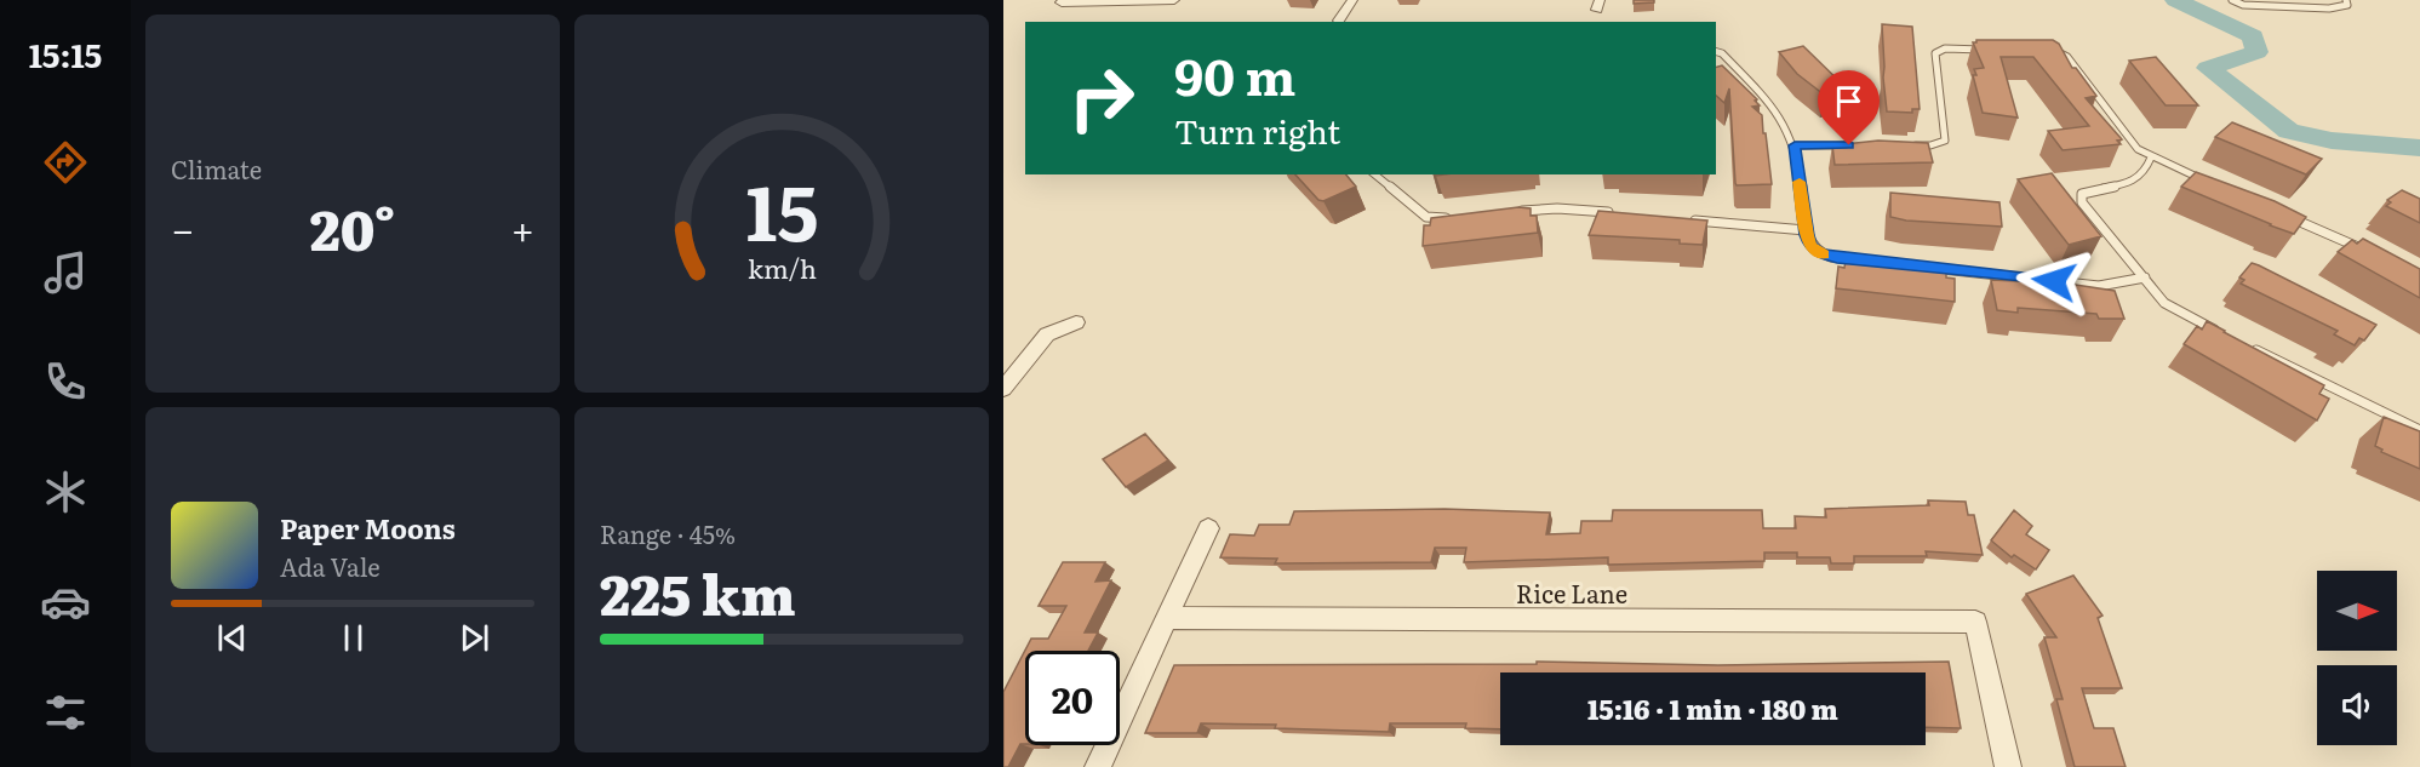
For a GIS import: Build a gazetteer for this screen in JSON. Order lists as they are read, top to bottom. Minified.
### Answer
{"streets":{"street":["Rice Lane"]},"north":"right","page":{"tabs":"15:15","tile":["Climate",["Range · 45%","225 km"]],"turn":["90 m","Turn right"],"heat":["−","20°","+"],"song":["Paper Moons","Ada Vale"],"limit":"20","trip":"15:16 · 1 min · 180 m","gauge":["15","km/h"]}}
